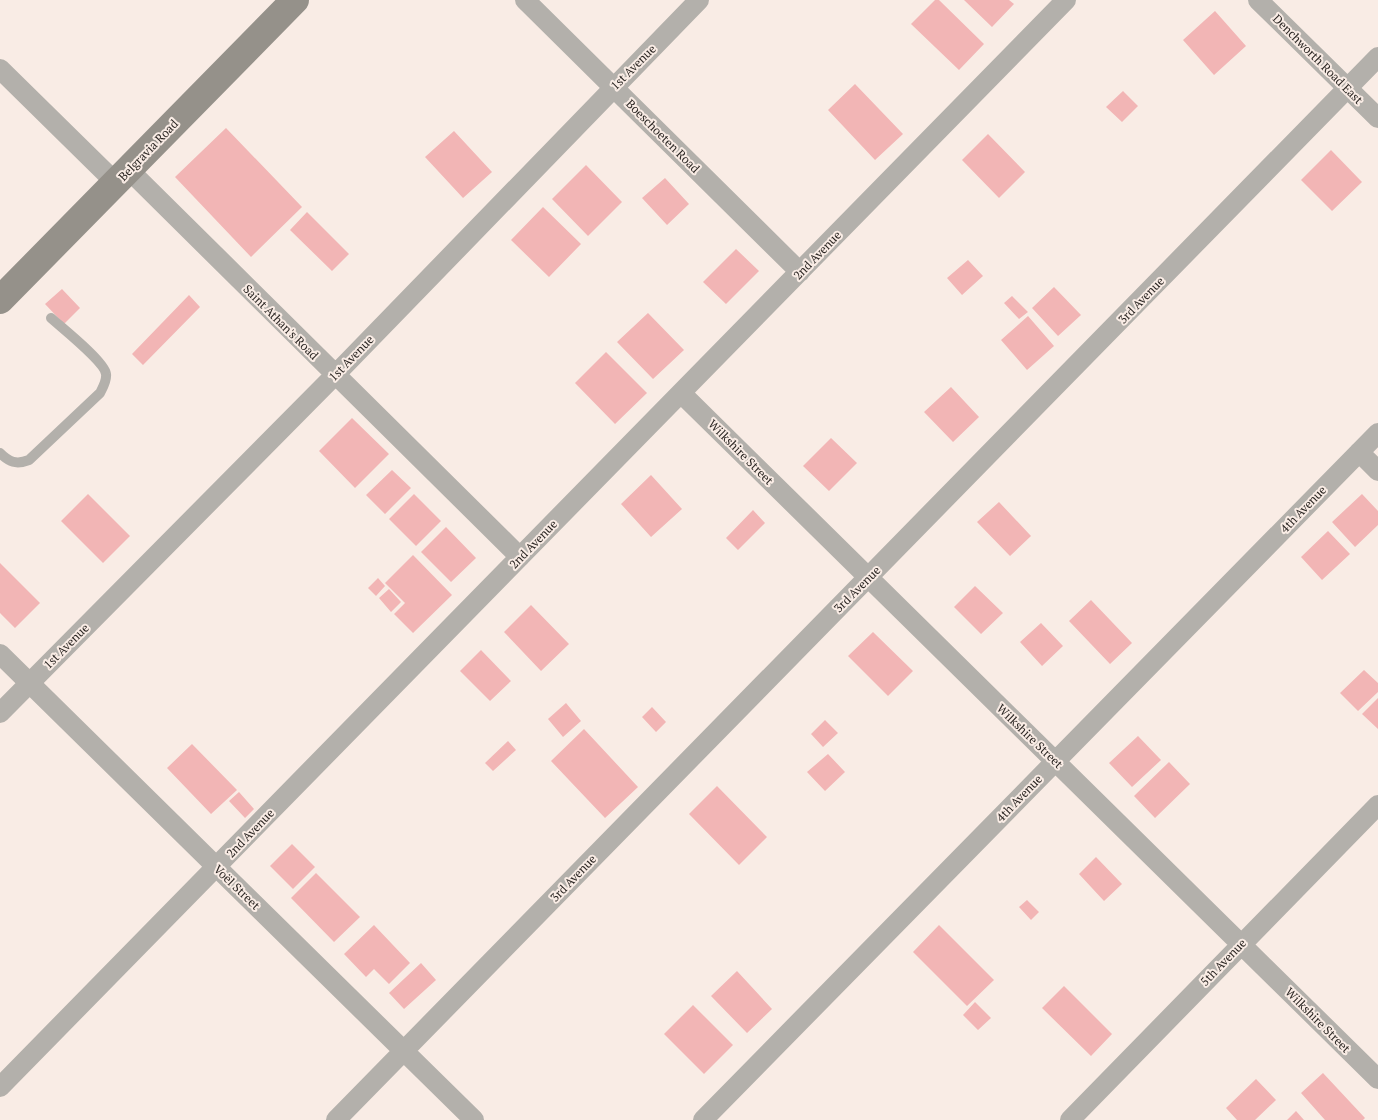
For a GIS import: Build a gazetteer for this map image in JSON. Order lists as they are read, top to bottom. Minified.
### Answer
{"streets":{"street":["Denchworth Road East","1st Avenue","Boeschoeten Road","Belgravia Road","2nd Avenue","3rd Avenue","Saint Athan's Road","Wilkshire Street","4th Avenue","Voël Street","5th Avenue"]},"crossings":[["Denchworth Road East","3rd Avenue"],["1st Avenue","Boeschoeten Road"],["1st Avenue","Saint Athan's Road"],["1st Avenue","Voël Street"],["Boeschoeten Road","2nd Avenue"],["Belgravia Road","Saint Athan's Road"],["2nd Avenue","Saint Athan's Road"],["2nd Avenue","Wilkshire Street"],["2nd Avenue","Voël Street"],["3rd Avenue","Wilkshire Street"],["3rd Avenue","Voël Street"],["Wilkshire Street","4th Avenue"],["Wilkshire Street","5th Avenue"]]}
